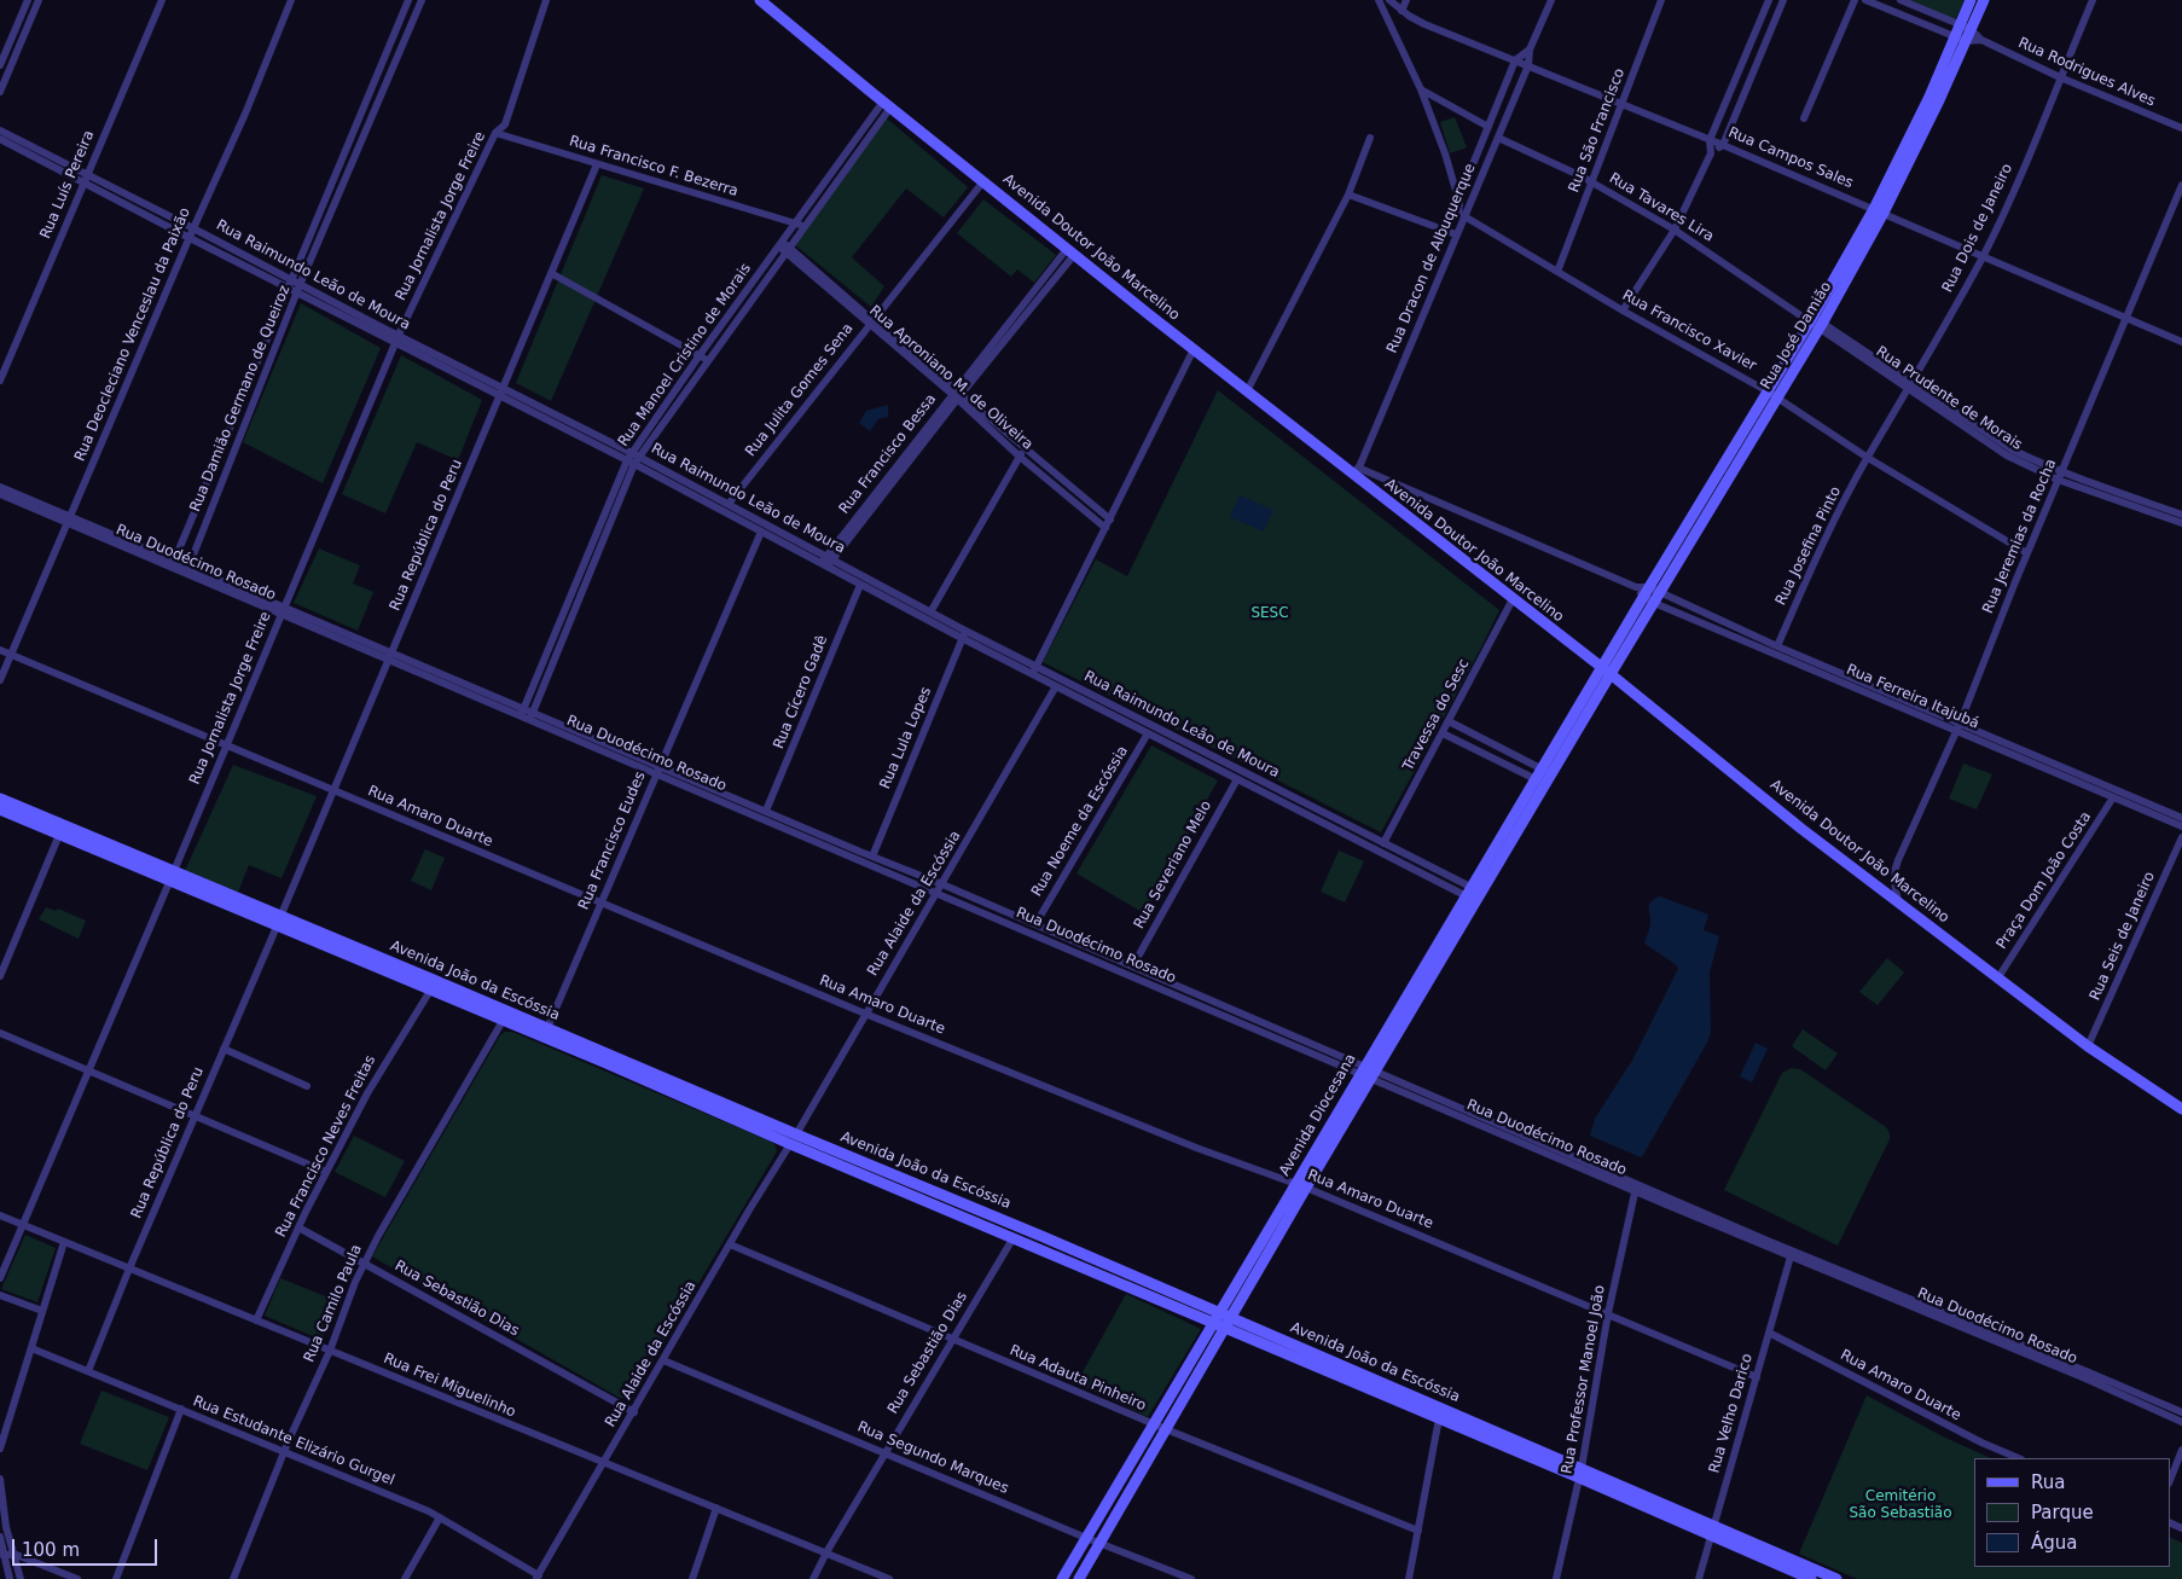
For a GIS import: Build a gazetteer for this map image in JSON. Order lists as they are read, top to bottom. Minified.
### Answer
{"streets":{"street":["Rua Rodrigues Alves","Rua São Francisco","Rua Campos Sales","Rua Francisco F. Bezerra","Rua Luís Pereira","Rua Tavares Lira","Rua Jornalista Jorge Freire","Rua Dois de Janeiro","Avenida Doutor João Marcelino","Rua Dracon de Albuquerque","Rua Raimundo Leão de Moura","Rua Francisco Xavier","Rua Deocleciano Venceslau da Paixão","Rua José Damião","Rua Manoel Cristino de Morais","Rua Aproniano M. de Oliveira","Rua Julita Gomes Sena","Rua Damião Germano de Queiroz","Rua Prudente de Morais","Rua Francisco Bessa","Rua República do Peru","Rua Jeremias da Rocha","Rua Josefina Pinto","Rua Duodécimo Rosado","Rua Cícero Gadê","Rua Ferreira Itajubá","Travessa do Sesc","Rua Lula Lopes","Rua Amaro Duarte","Rua Noeme da Escóssia","Rua Francisco Eudes","Rua Severiano Melo","Praça Dom João Costa","Rua Alaide da Escóssia","Rua Seis de Janeiro","Avenida João da Escóssia","Avenida Diocesana","Rua Francisco Neves Freitas","Rua Sebastião Dias","Rua Camilo Paula","Rua Adauta Pinheiro","Rua Professor Manoel João","Rua Frei Miguelinho","Rua Velho Darico","Rua Estudante Elizário Gurgel","Rua Segundo Marques"]},"crossings":[["Rua Rodrigues Alves","Rua Dois de Janeiro"],["Rua Rodrigues Alves","Rua José Damião"],["Rua São Francisco","Rua Campos Sales"],["Rua São Francisco","Rua Tavares Lira"],["Rua São Francisco","Rua Francisco Xavier"],["Rua Campos Sales","Rua Dois de Janeiro"],["Rua Campos Sales","Rua Dracon de Albuquerque"],["Rua Campos Sales","Rua José Damião"],["Rua Campos Sales","Rua Jeremias da Rocha"],["Rua Francisco F. Bezerra","Rua Jornalista Jorge Freire"],["Rua Francisco F. Bezerra","Rua Manoel Cristino de Morais"],["Rua Francisco F. Bezerra","Rua República do Peru"],["Rua Luís Pereira","Rua Raimundo Leão de Moura"],["Rua Tavares Lira","Rua Dracon de Albuquerque"],["Rua Tavares Lira","Rua José Damião"],["Rua Tavares Lira","Rua Prudente de Morais"],["Rua Jornalista Jorge Freire","Rua Raimundo Leão de Moura"],["Rua Jornalista Jorge Freire","Rua Duodécimo Rosado"],["Rua Jornalista Jorge Freire","Rua Amaro Duarte"],["Rua Jornalista Jorge Freire","Avenida João da Escóssia"],["Rua Jornalista Jorge Freire","Rua Frei Miguelinho"],["Rua Dois de Janeiro","Rua Francisco Xavier"],["Rua Dois de Janeiro","Rua Prudente de Morais"],["Rua Dois de Janeiro","Rua Josefina Pinto"],["Avenida Doutor João Marcelino","Rua Dracon de Albuquerque"],["Avenida Doutor João Marcelino","Rua José Damião"],["Avenida Doutor João Marcelino","Rua Manoel Cristino de Morais"],["Avenida Doutor João Marcelino","Rua Julita Gomes Sena"],["Avenida Doutor João Marcelino","Rua Francisco Bessa"],["Avenida Doutor João Marcelino","Rua Jeremias da Rocha"],["Avenida Doutor João Marcelino","Rua Ferreira Itajubá"],["Avenida Doutor João Marcelino","Travessa do Sesc"],["Avenida Doutor João Marcelino","Praça Dom João Costa"],["Avenida Doutor João Marcelino","Rua Seis de Janeiro"],["Avenida Doutor João Marcelino","Avenida Diocesana"],["Rua Dracon de Albuquerque","Rua Francisco Xavier"],["Rua Dracon de Albuquerque","Rua Ferreira Itajubá"],["Rua Raimundo Leão de Moura","Rua Deocleciano Venceslau da Paixão"],["Rua Raimundo Leão de Moura","Rua Manoel Cristino de Morais"],["Rua Raimundo Leão de Moura","Rua Julita Gomes Sena"],["Rua Raimundo Leão de Moura","Rua Damião Germano de Queiroz"],["Rua Raimundo Leão de Moura","Rua Francisco Bessa"],["Rua Raimundo Leão de Moura","Rua República do Peru"],["Rua Raimundo Leão de Moura","Rua Cícero Gadê"],["Rua Raimundo Leão de Moura","Travessa do Sesc"],["Rua Raimundo Leão de Moura","Rua Lula Lopes"],["Rua Raimundo Leão de Moura","Rua Noeme da Escóssia"],["Rua Raimundo Leão de Moura","Rua Francisco Eudes"],["Rua Raimundo Leão de Moura","Rua Severiano Melo"],["Rua Raimundo Leão de Moura","Rua Alaide da Escóssia"],["Rua Raimundo Leão de Moura","Avenida Diocesana"],["Rua Francisco Xavier","Rua José Damião"],["Rua Francisco Xavier","Rua Jeremias da Rocha"],["Rua Francisco Xavier","Rua Josefina Pinto"],["Rua Deocleciano Venceslau da Paixão","Rua Duodécimo Rosado"],["Rua Deocleciano Venceslau da Paixão","Rua Amaro Duarte"],["Rua José Damião","Rua Prudente de Morais"],["Rua José Damião","Rua Ferreira Itajubá"],["Rua José Damião","Avenida Diocesana"],["Rua Manoel Cristino de Morais","Rua Aproniano M. de Oliveira"],["Rua Manoel Cristino de Morais","Rua Duodécimo Rosado"],["Rua Aproniano M. de Oliveira","Rua Julita Gomes Sena"],["Rua Aproniano M. de Oliveira","Rua Francisco Bessa"],["Rua Damião Germano de Queiroz","Rua Duodécimo Rosado"],["Rua Prudente de Morais","Rua Jeremias da Rocha"],["Rua República do Peru","Rua Duodécimo Rosado"],["Rua República do Peru","Rua Amaro Duarte"],["Rua República do Peru","Avenida João da Escóssia"],["Rua República do Peru","Rua Frei Miguelinho"],["Rua República do Peru","Rua Estudante Elizário Gurgel"],["Rua Jeremias da Rocha","Rua Ferreira Itajubá"],["Rua Josefina Pinto","Rua Ferreira Itajubá"],["Rua Duodécimo Rosado","Rua Cícero Gadê"],["Rua Duodécimo Rosado","Rua Lula Lopes"],["Rua Duodécimo Rosado","Rua Noeme da Escóssia"],["Rua Duodécimo Rosado","Rua Francisco Eudes"],["Rua Duodécimo Rosado","Rua Severiano Melo"],["Rua Duodécimo Rosado","Rua Alaide da Escóssia"],["Rua Duodécimo Rosado","Avenida Diocesana"],["Rua Duodécimo Rosado","Rua Professor Manoel João"],["Rua Duodécimo Rosado","Rua Velho Darico"],["Rua Ferreira Itajubá","Praça Dom João Costa"],["Rua Amaro Duarte","Rua Francisco Eudes"],["Rua Amaro Duarte","Rua Alaide da Escóssia"],["Rua Amaro Duarte","Avenida Diocesana"],["Rua Amaro Duarte","Rua Professor Manoel João"],["Rua Amaro Duarte","Rua Velho Darico"],["Rua Francisco Eudes","Avenida João da Escóssia"],["Rua Alaide da Escóssia","Avenida João da Escóssia"],["Rua Alaide da Escóssia","Rua Sebastião Dias"],["Rua Alaide da Escóssia","Rua Adauta Pinheiro"],["Rua Alaide da Escóssia","Rua Frei Miguelinho"],["Rua Alaide da Escóssia","Rua Estudante Elizário Gurgel"],["Rua Alaide da Escóssia","Rua Segundo Marques"],["Avenida João da Escóssia","Avenida Diocesana"],["Avenida João da Escóssia","Rua Francisco Neves Freitas"],["Avenida João da Escóssia","Rua Sebastião Dias"],["Avenida João da Escóssia","Rua Camilo Paula"],["Avenida João da Escóssia","Rua Professor Manoel João"],["Avenida João da Escóssia","Rua Velho Darico"],["Avenida Diocesana","Rua Adauta Pinheiro"],["Avenida Diocesana","Rua Segundo Marques"],["Rua Francisco Neves Freitas","Rua Sebastião Dias"],["Rua Francisco Neves Freitas","Rua Frei Miguelinho"],["Rua Sebastião Dias","Rua Camilo Paula"],["Rua Sebastião Dias","Rua Adauta Pinheiro"],["Rua Sebastião Dias","Rua Frei Miguelinho"],["Rua Sebastião Dias","Rua Segundo Marques"],["Rua Camilo Paula","Rua Frei Miguelinho"],["Rua Camilo Paula","Rua Estudante Elizário Gurgel"]],"parks":["SESC","Cemitério São Sebastião"],"legend":["Rua","Parque","Água"],"scale_bar":"100 m"}
